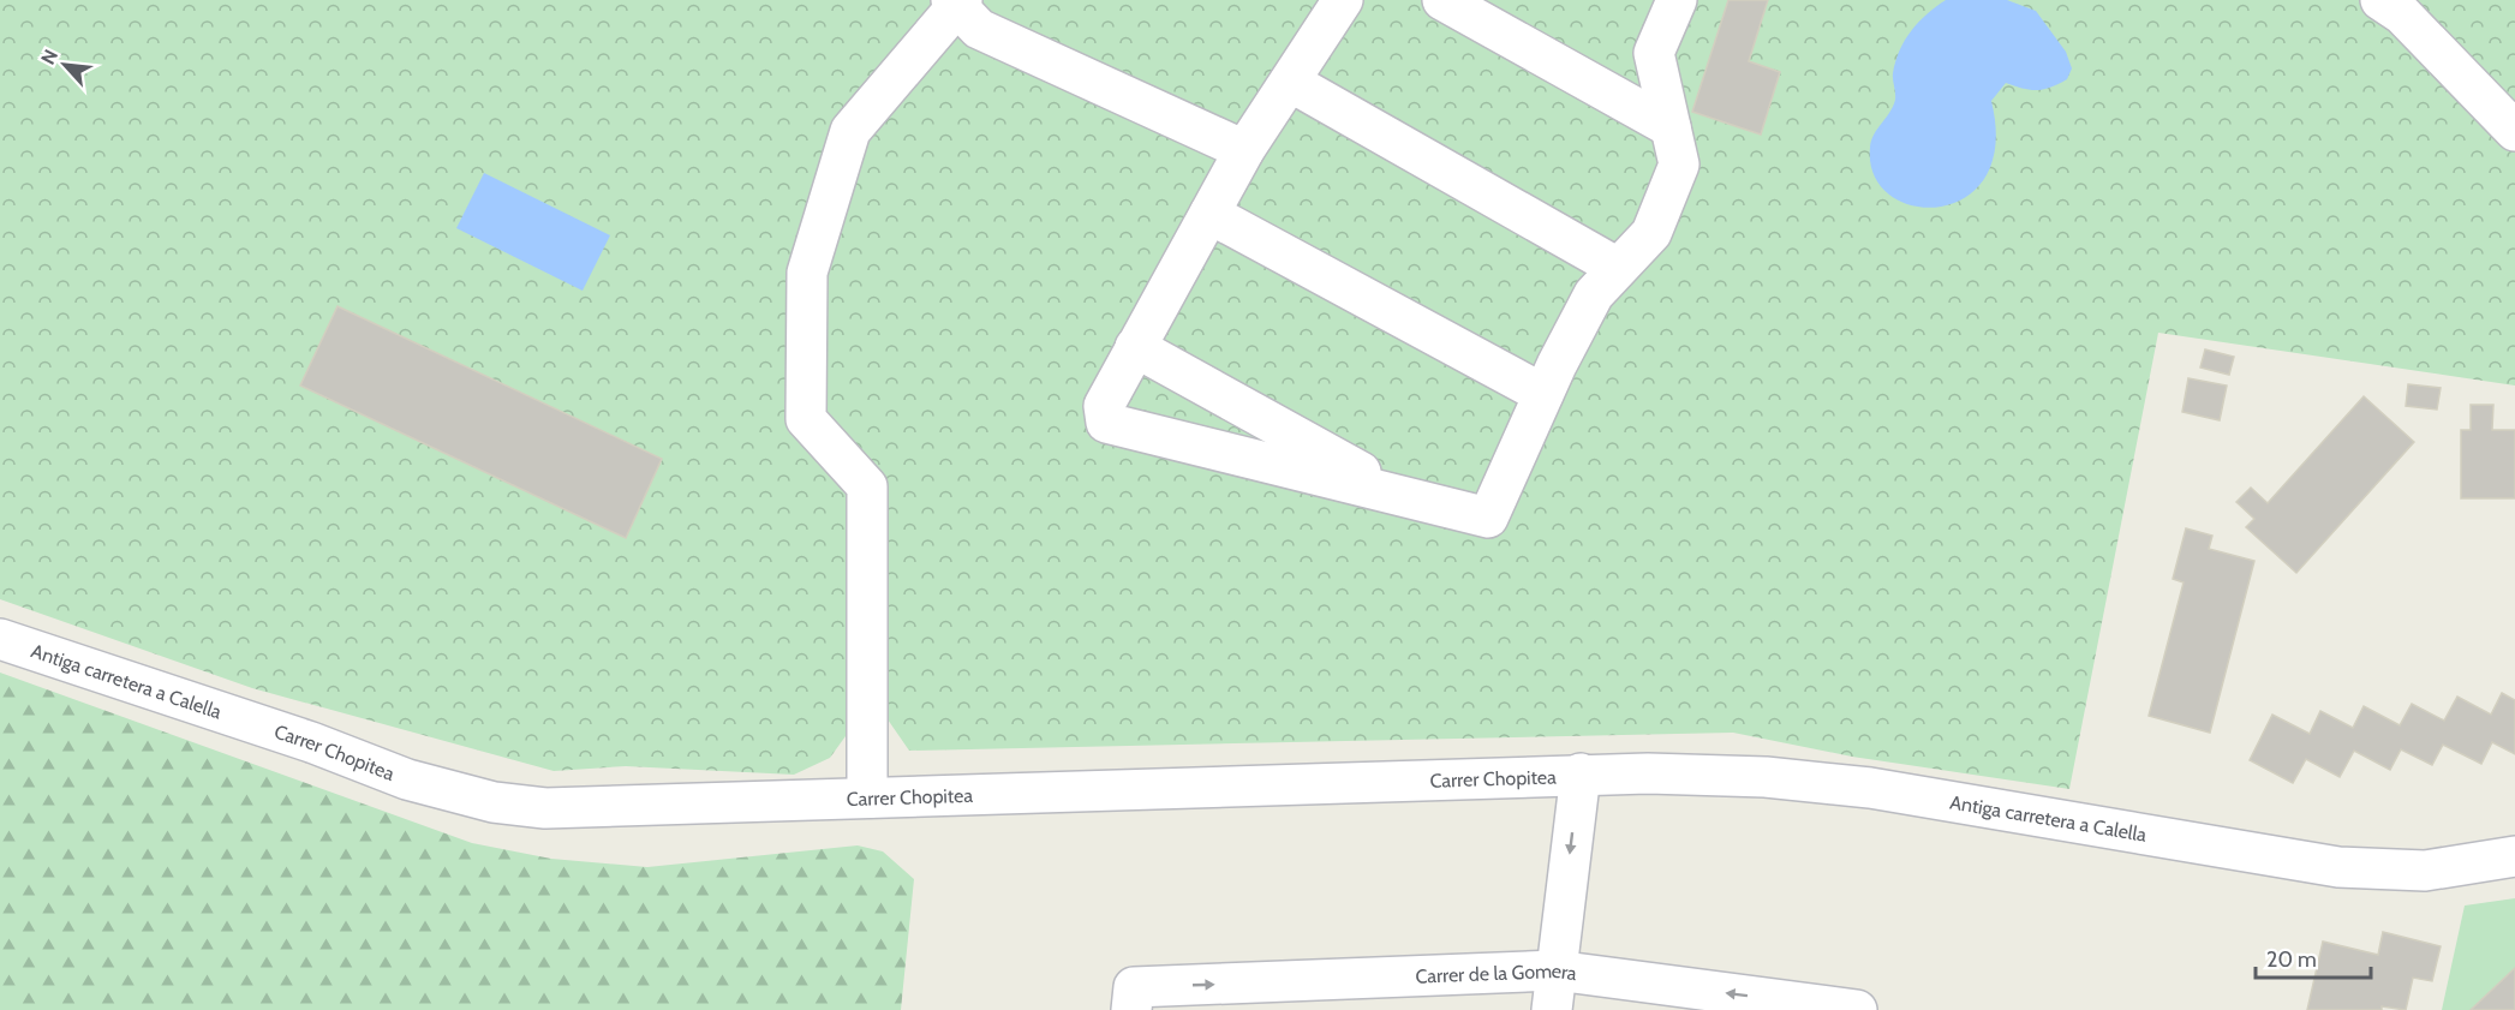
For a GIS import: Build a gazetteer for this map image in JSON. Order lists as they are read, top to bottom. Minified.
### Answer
{"streets":{"street":["Antiga carretera a Calella","Carrer Chopitea","Carrer de la Gomera"]},"crossings":[["Antiga carretera a Calella","Carrer Chopitea"]],"scale_bar":"20 m","north":"top left"}
